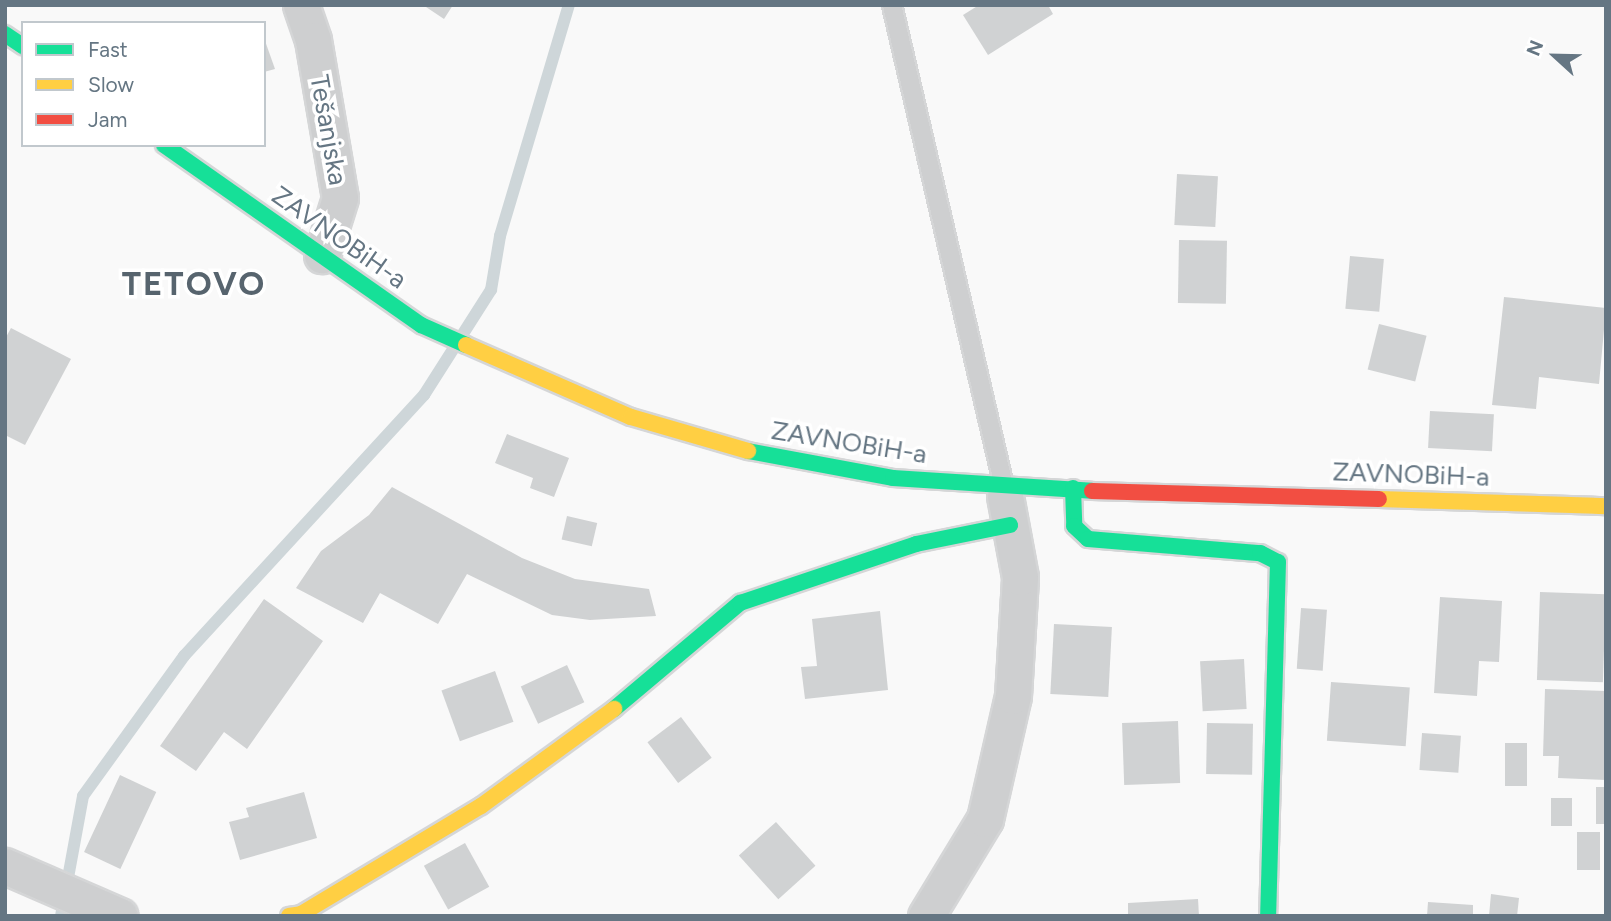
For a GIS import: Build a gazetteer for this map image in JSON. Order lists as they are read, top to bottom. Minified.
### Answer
{"streets":{"main road":["ZAVNOBiH-a"],"street":["Tešanjska"]},"crossings":[["Tešanjska","ZAVNOBiH-a"]],"districts":["TETOVO"],"legend":["Fast","Slow","Jam"],"north":"left"}
